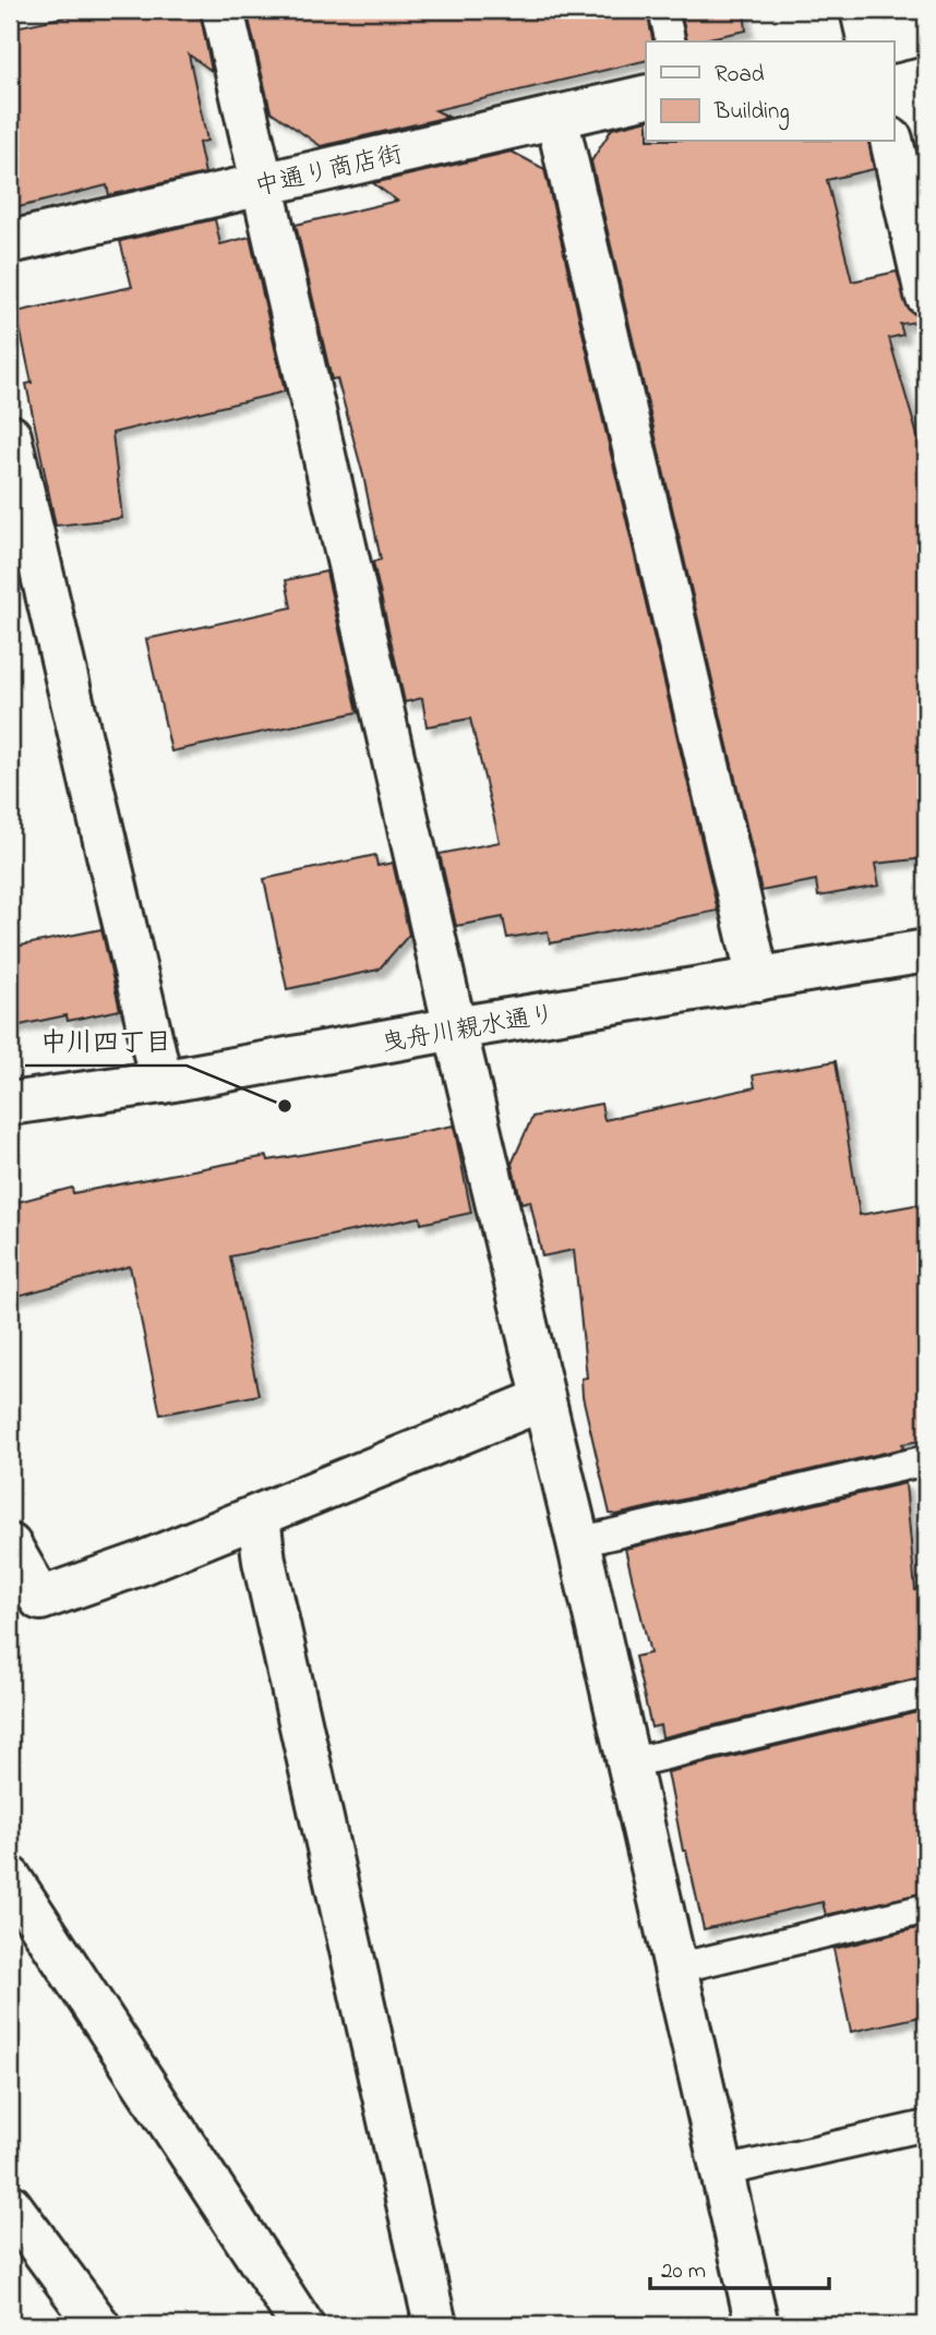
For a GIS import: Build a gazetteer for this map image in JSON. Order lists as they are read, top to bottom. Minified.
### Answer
{"streets":{"street":["中通り商店街","曳舟川親水通り"]},"places":["中川四丁目"],"legend":["Road","Building"],"scale_bar":"20 m"}
